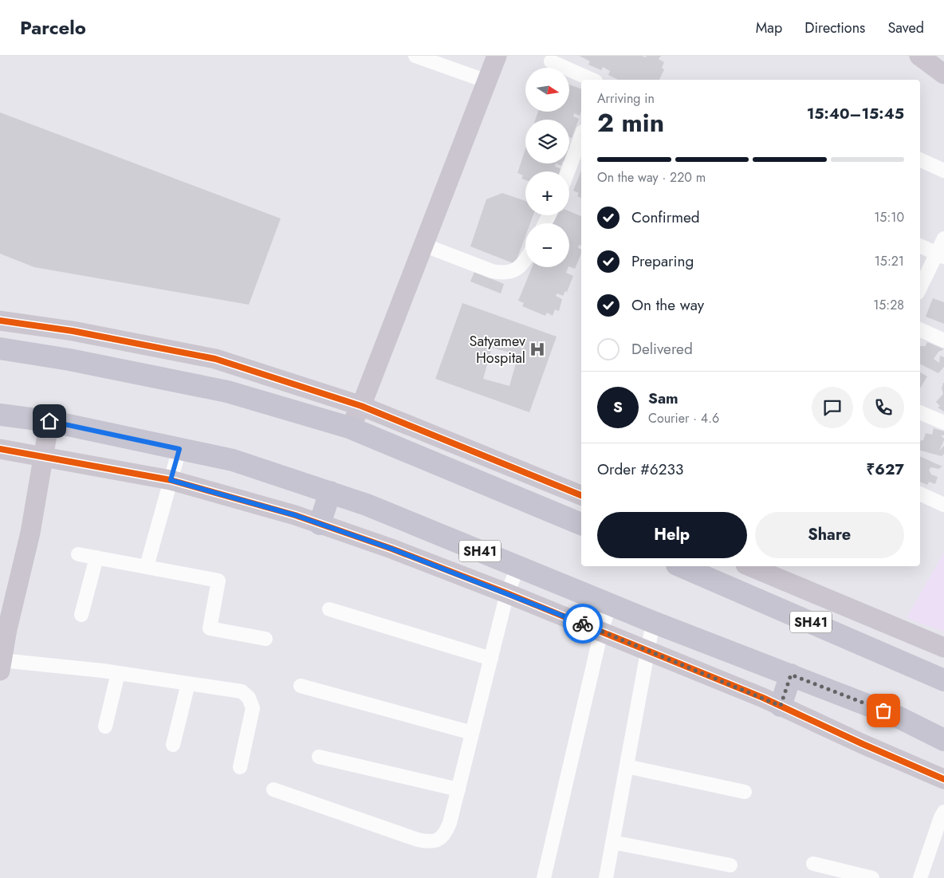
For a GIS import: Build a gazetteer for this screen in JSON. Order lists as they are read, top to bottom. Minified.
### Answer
{"streets":{"main road":["SH41"]},"places":{"hospital":["Satyamev Hospital"]},"north":"right","page":{"header":"Parcelo","nav":["Map","Directions","Saved"],"map_buttons":["+","−"],"heading":["2 min","Arriving in","15:40–15:45"],"panel":["Sam","Courier · 4.6","Order #6233","₹627"],"bar":"On the way · 220 m","list":[["Confirmed","15:10"],["Preparing","15:21"],["On the way","15:28"],"Delivered"],"round":"S","buttons":["Help","Share"]}}
